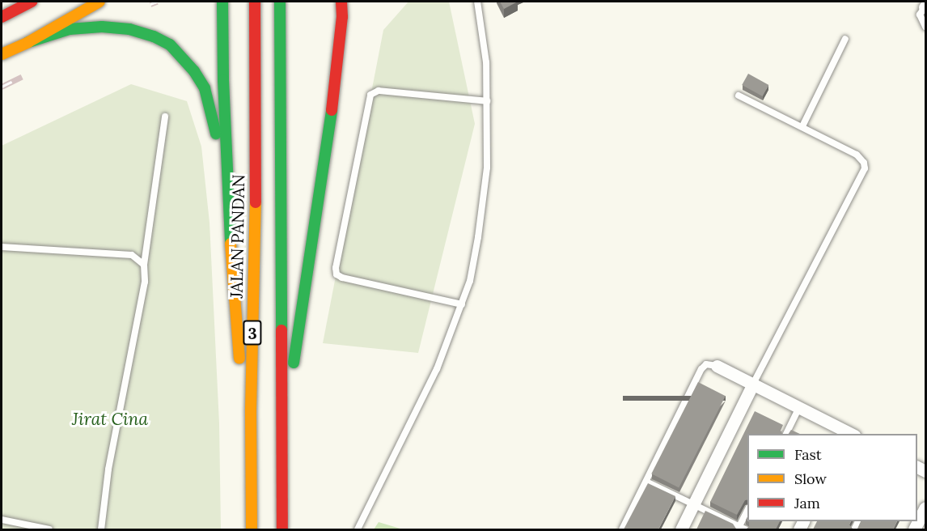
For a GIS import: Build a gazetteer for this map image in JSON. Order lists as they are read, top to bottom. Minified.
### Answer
{"streets":{"highway":["JALAN PANDAN","3"]},"parks":["Jirat Cina"],"legend":["Fast","Slow","Jam"]}
